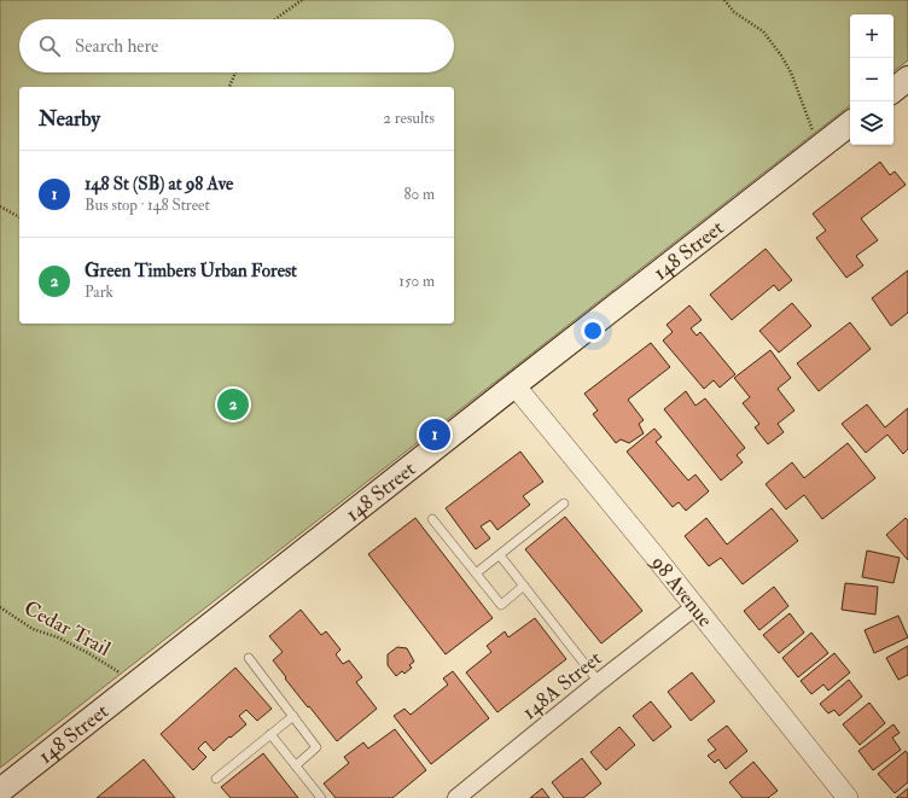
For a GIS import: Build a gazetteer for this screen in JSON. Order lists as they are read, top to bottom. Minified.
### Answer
{"streets":{"main road":["148 Street"],"street":["98 Avenue","148A Street"],"path":["Cedar Trail"]},"crossings":[["148 Street","98 Avenue"],["98 Avenue","148A Street"]],"page":{"map_buttons":["+","−"],"search":"Search here","heading":["Nearby","2 results"],"list":[{"mark":"1","name":"148 St (SB) at 98 Ave","note":"Bus stop · 148 Street","value":"80 m"},{"mark":"2","name":"Green Timbers Urban Forest","note":"Park","value":"150 m"}],"pins":["2","1"]}}
